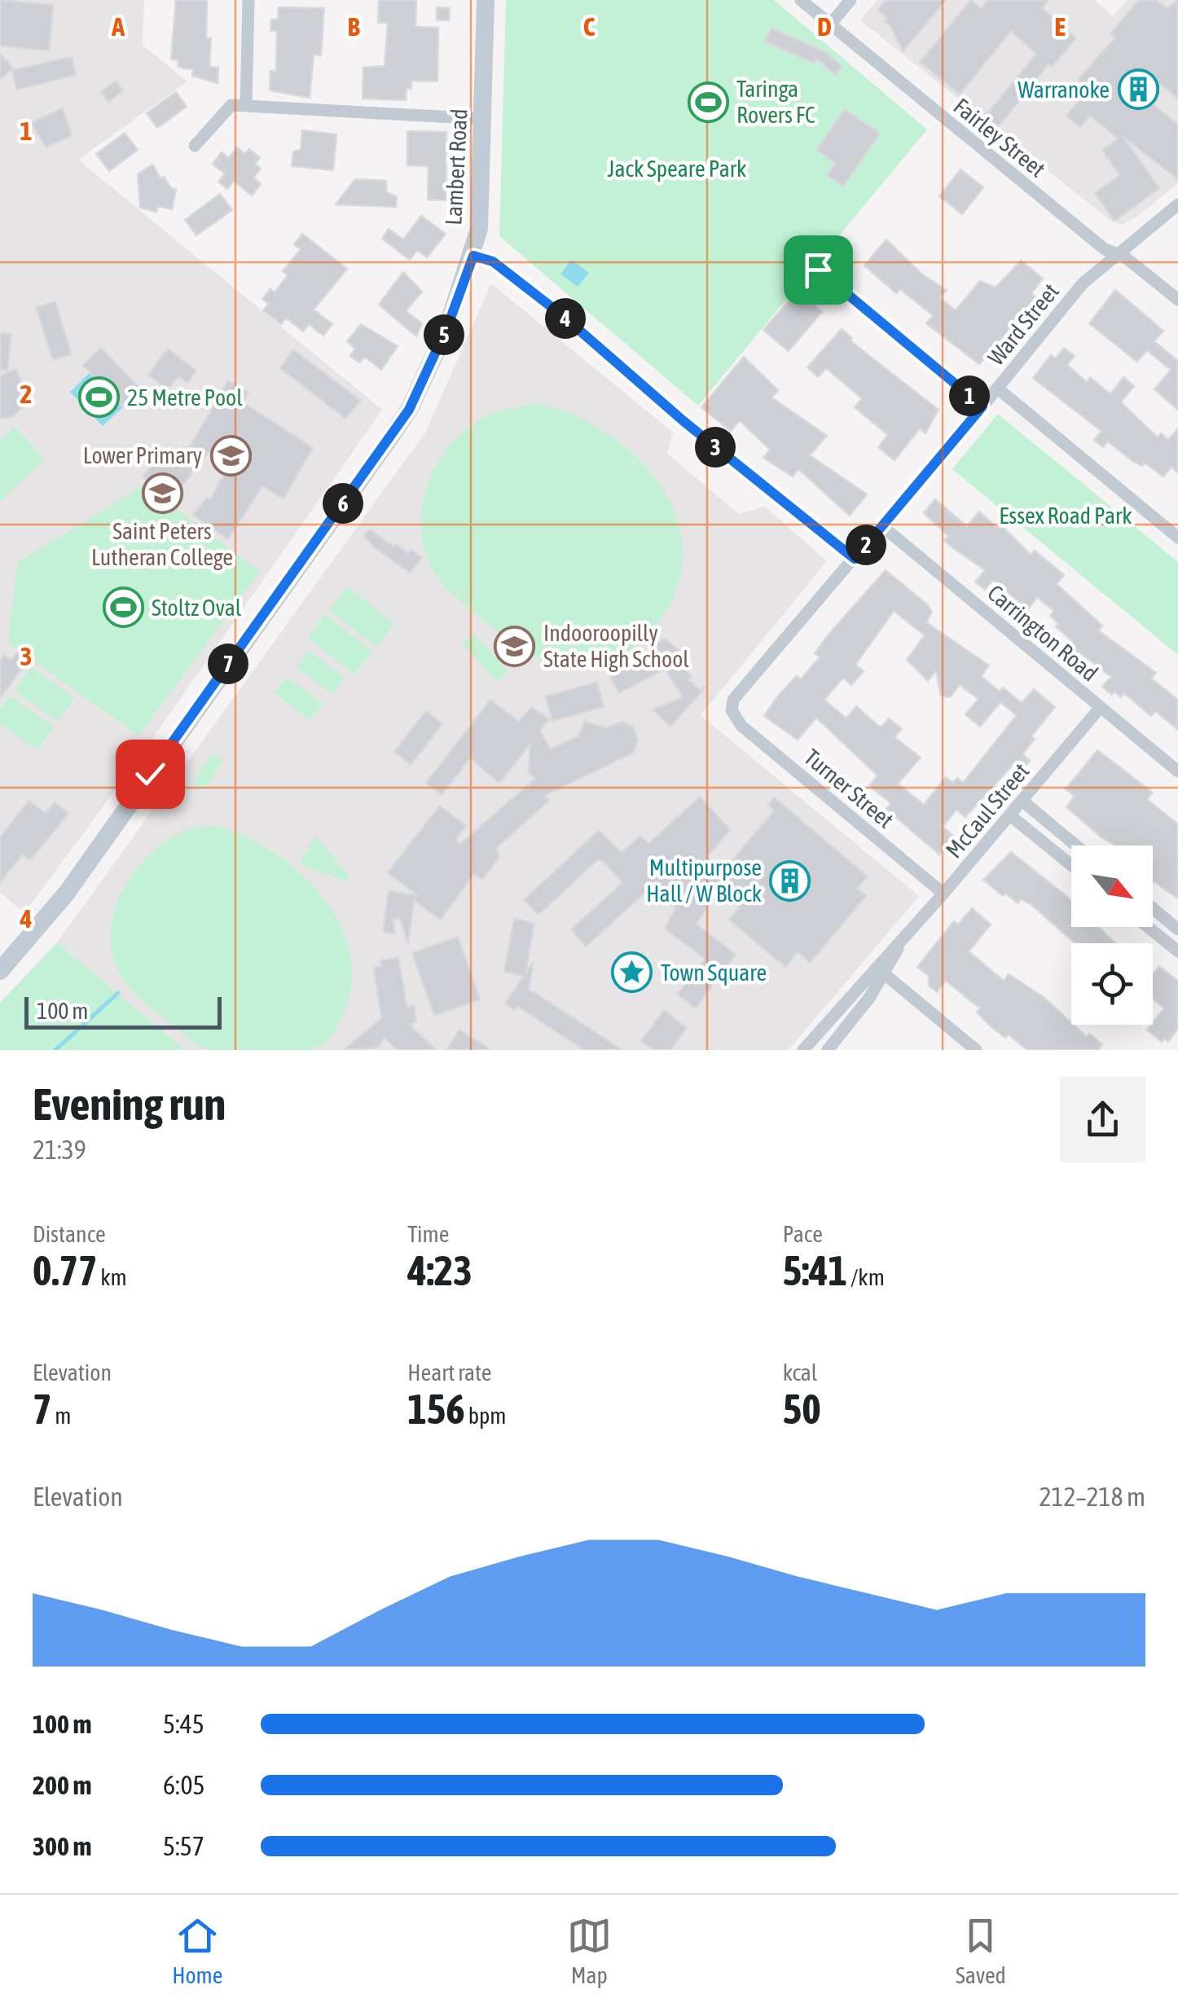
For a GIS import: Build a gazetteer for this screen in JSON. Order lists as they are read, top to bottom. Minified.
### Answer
{"streets":{"main road":["Lambert Road"],"street":["Fairley Street","Ward Street","Carrington Road","Turner Street","McCaul Street"]},"crossings":[["Fairley Street","Ward Street"],["Ward Street","Carrington Road"],["Ward Street","Turner Street"],["Carrington Road","McCaul Street"],["Turner Street","McCaul Street"]],"parks":["Jack Speare Park","Essex Road Park"],"places":{"building":["Warranoke","Multipurpose Hall / W Block"],"sports":["Taringa Rovers FC","25 Metre Pool","Stoltz Oval"],"school or university":["Lower Primary","Saint Peters Lutheran College","Indooroopilly State High School"],"place":["Town Square"]},"scale_bar":"100 m","north":"bottom right","page":{"pins":["4","5","1","3","6","2","7"],"scale":"100 m","heading":["Evening run","21:39"],"stats":[["Distance","0.77 km"],["Time","4:23"],["Pace","5:41 /km"],["Elevation","7 m"],["Heart rate","156 bpm"],["kcal","50"]],"chart":["Elevation","212–218 m"],"list":[{"name":"100 m","note":"5:45"},{"name":"200 m","note":"6:05"},{"name":"300 m","note":"5:57"}],"tabs":["Home","Map","Saved"]},"grid":{"columns":["A","B","C","D","E"],"rows":["1","2","3","4"]}}
